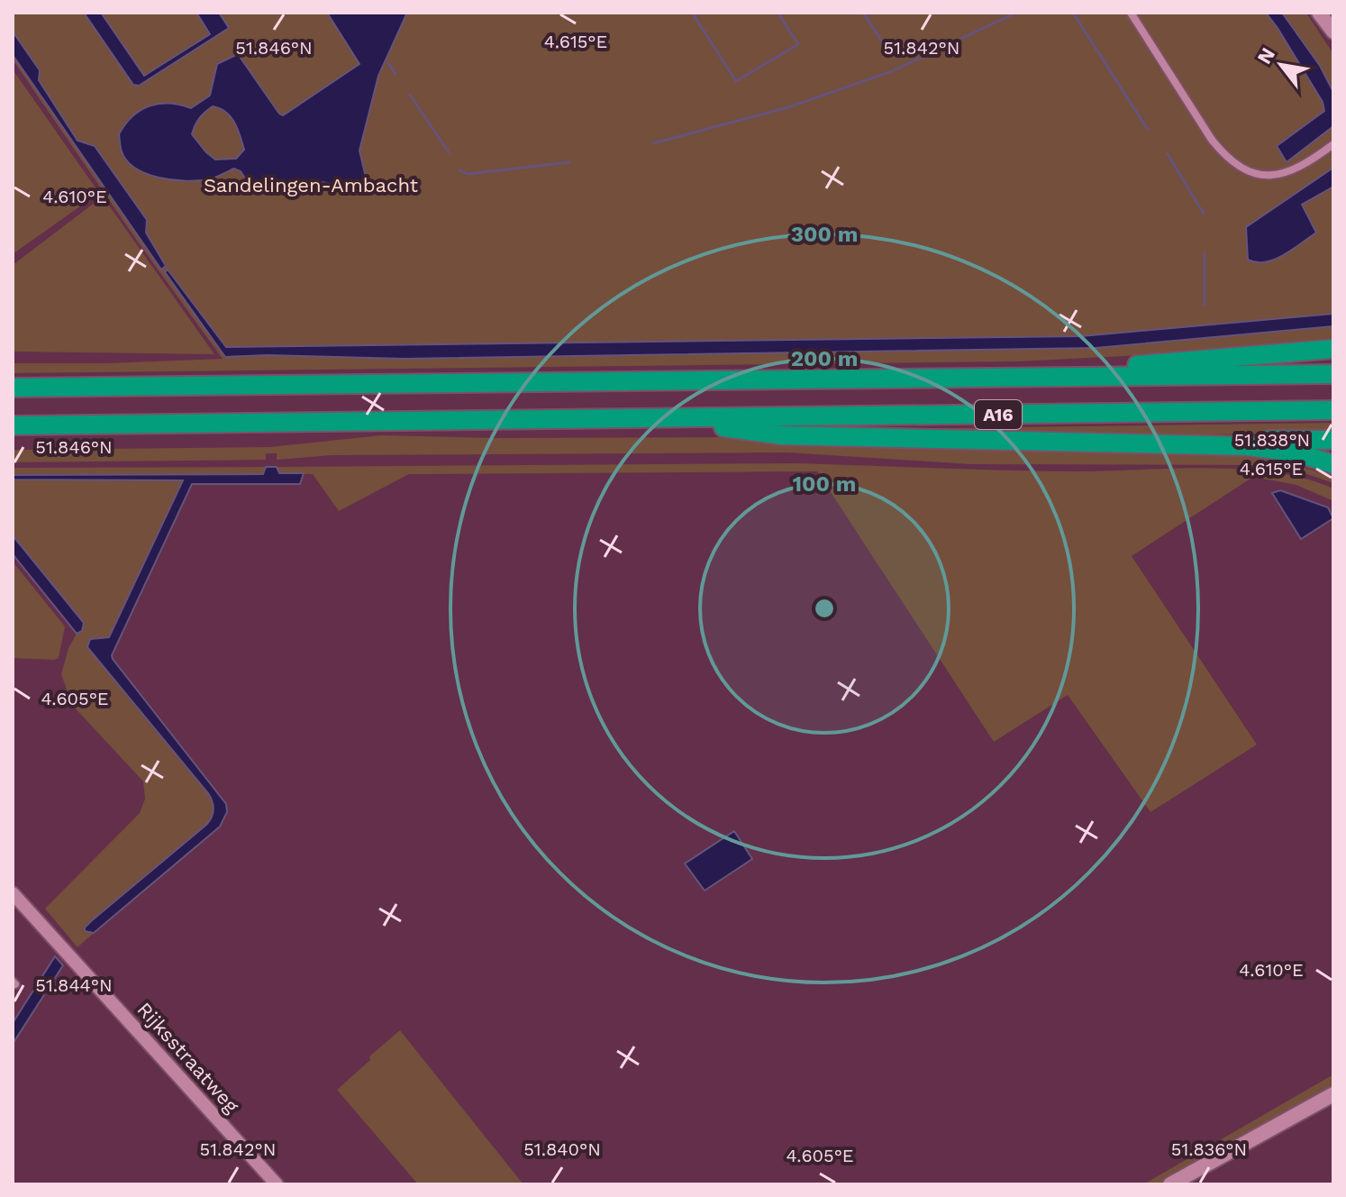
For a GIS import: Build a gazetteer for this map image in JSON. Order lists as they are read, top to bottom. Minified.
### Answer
{"streets":{"highway":["A16"],"street":["Rijksstraatweg"]},"parks":["Sandelingen-Ambacht"],"north":"top left","coordinates":["4.615°E","51.846°N","51.842°N","4.610°E","51.838°N","4.605°E","51.844°N","51.840°N","51.836°N"],"rings":["300 m","200 m","100 m"]}
